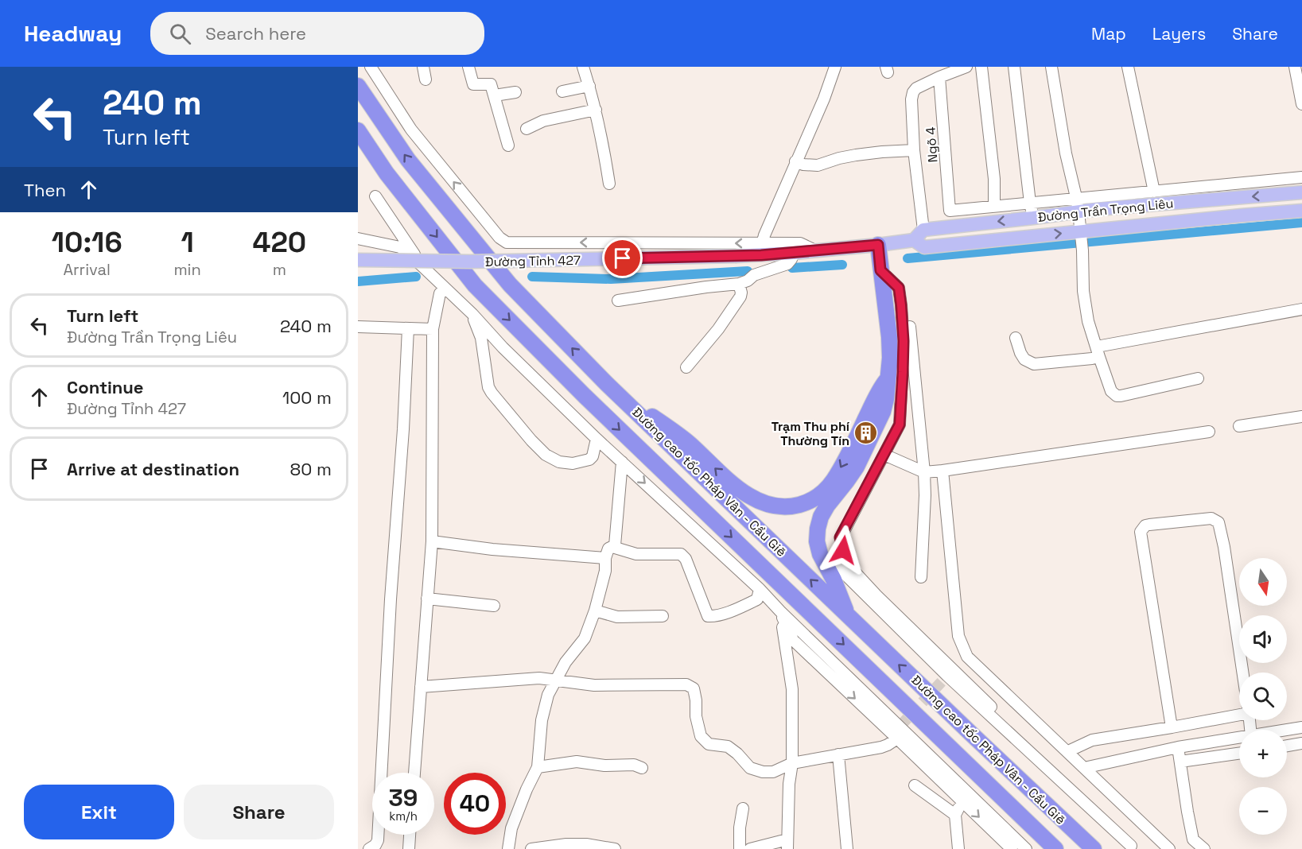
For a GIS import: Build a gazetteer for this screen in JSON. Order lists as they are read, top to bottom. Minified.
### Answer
{"streets":{"highway":["Đường cao tốc Pháp Vân - Cầu Giẽ"],"main road":["Đường Trần Trọng Liêu","Đường Tỉnh 427"],"street":["Ngõ 4"]},"crossings":[["Đường Trần Trọng Liêu","Đường Tỉnh 427"]],"places":{"building":["Trạm Thu phí Thường Tín"]},"north":"bottom","page":{"header":"Headway","search":"Search here","nav":["Map","Layers","Share"],"turn":["240 m","Turn left"],"then":"Then","eta":["10:16","Arrival","1","min","420","m"],"list":[{"name":"Turn left","note":"Đường Trần Trọng Liêu","value":"240 m"},{"name":"Continue","note":"Đường Tỉnh 427","value":"100 m"},{"name":"Arrive at destination","value":"80 m"}],"map_buttons":["+","−"],"speed":"39 km/h","limit":"40","buttons":["Exit","Share"]}}
